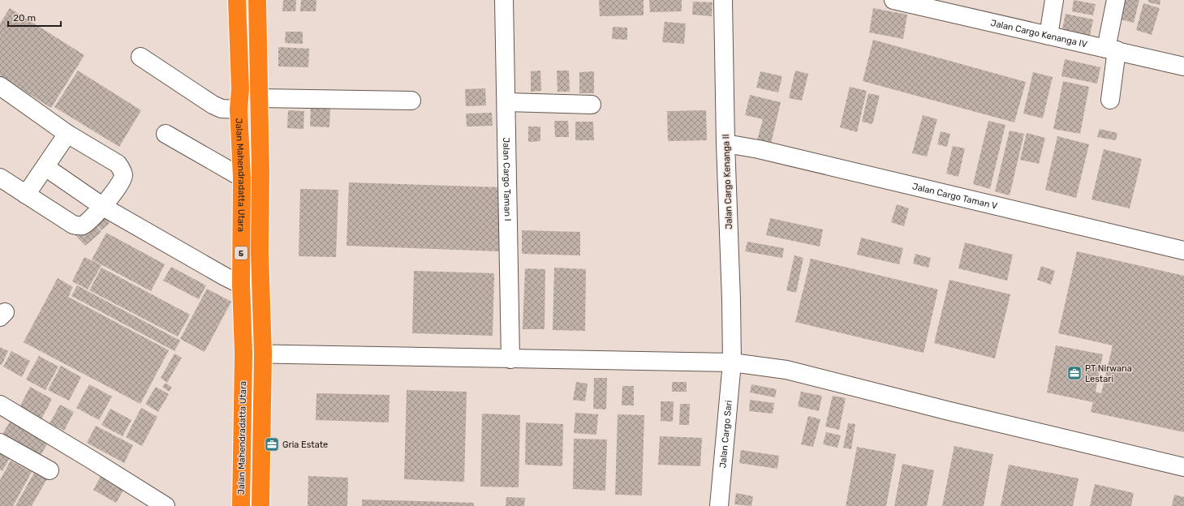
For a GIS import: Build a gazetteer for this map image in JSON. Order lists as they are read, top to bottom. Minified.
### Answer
{"streets":{"highway":["Jalan Mahendradatta Utara","5"],"street":["Jalan Cargo Kenanga IV","Jalan Cargo Taman I","Jalan Cargo Kenanga II","Jalan Cargo Taman V","Jalan Cargo Sari"]},"crossings":[["Jalan Cargo Kenanga II","Jalan Cargo Taman V"],["Jalan Cargo Kenanga II","Jalan Cargo Sari"]],"places":{"office":["PT Nirwana Lestari","Gria Estate"]},"scale_bar":"20 m"}
